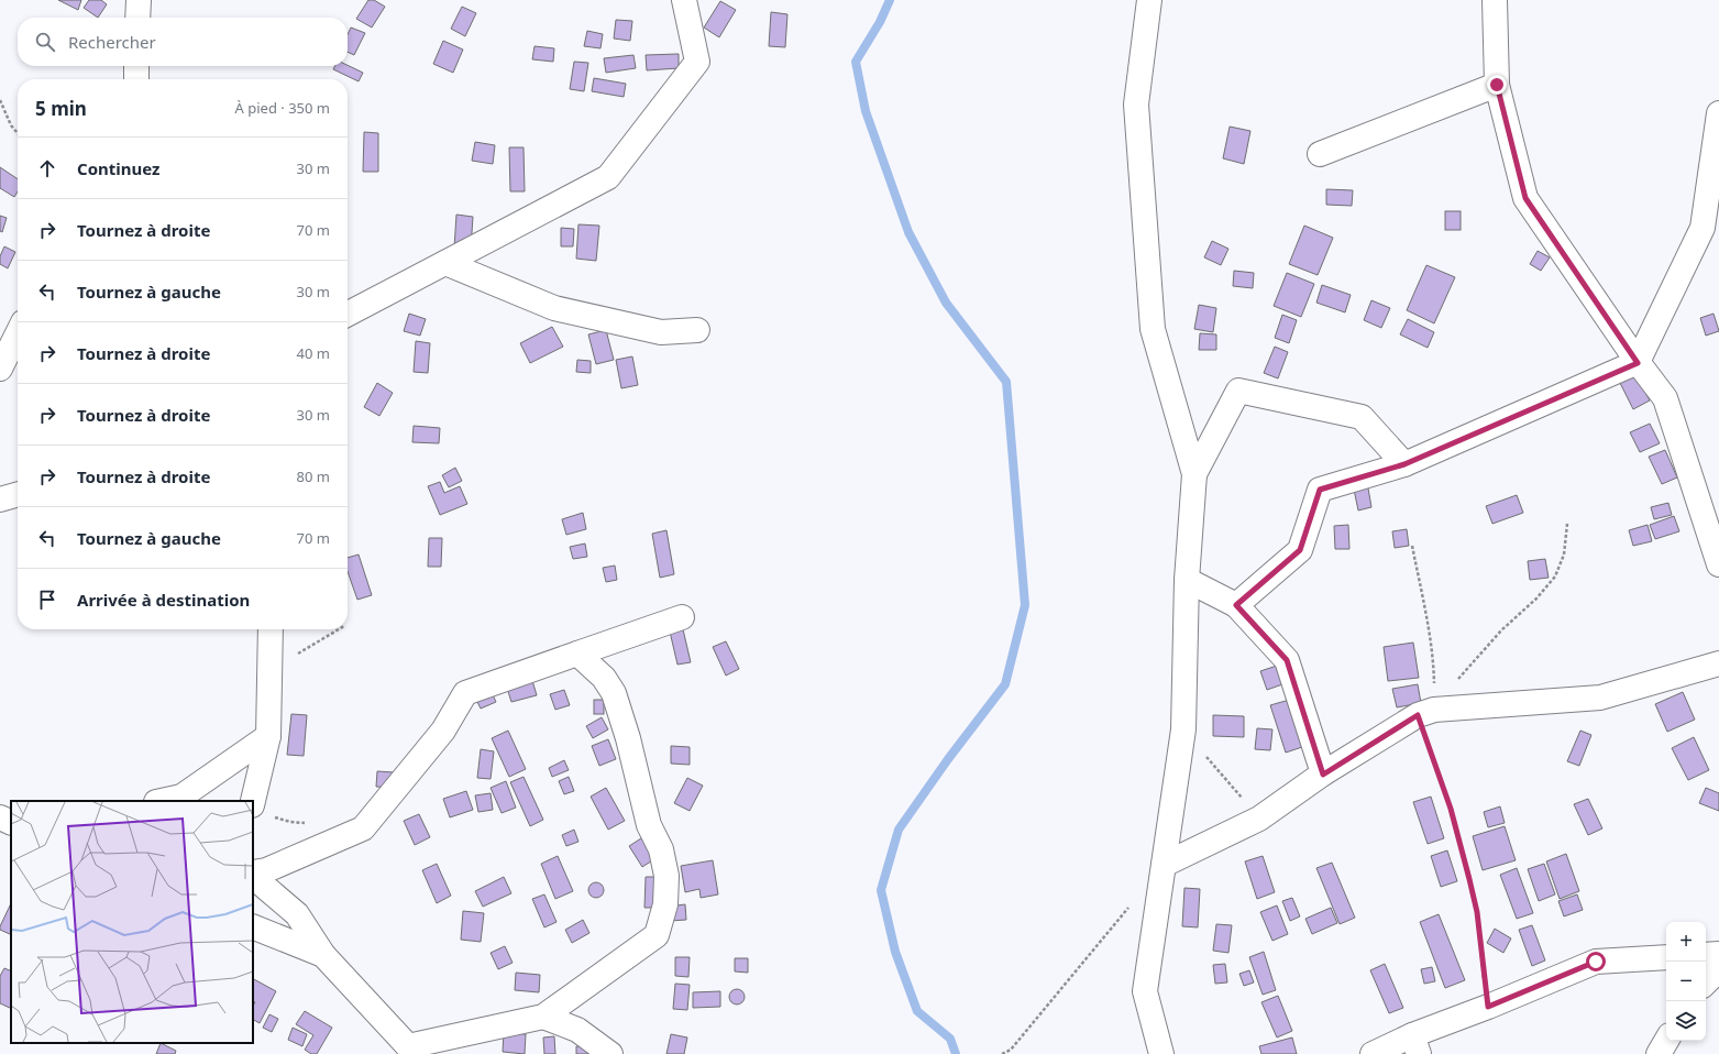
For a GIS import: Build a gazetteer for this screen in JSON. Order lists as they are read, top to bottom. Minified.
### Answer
{"page":{"search":"Rechercher","heading":["5 min","À pied · 350 m"],"list":[["Continuez","30 m"],["Tournez à droite","70 m"],["Tournez à gauche","30 m"],["Tournez à droite","40 m"],["Tournez à droite","30 m"],["Tournez à droite","80 m"],["Tournez à gauche","70 m"],"Arrivée à destination"],"map_buttons":["+","−"]}}
